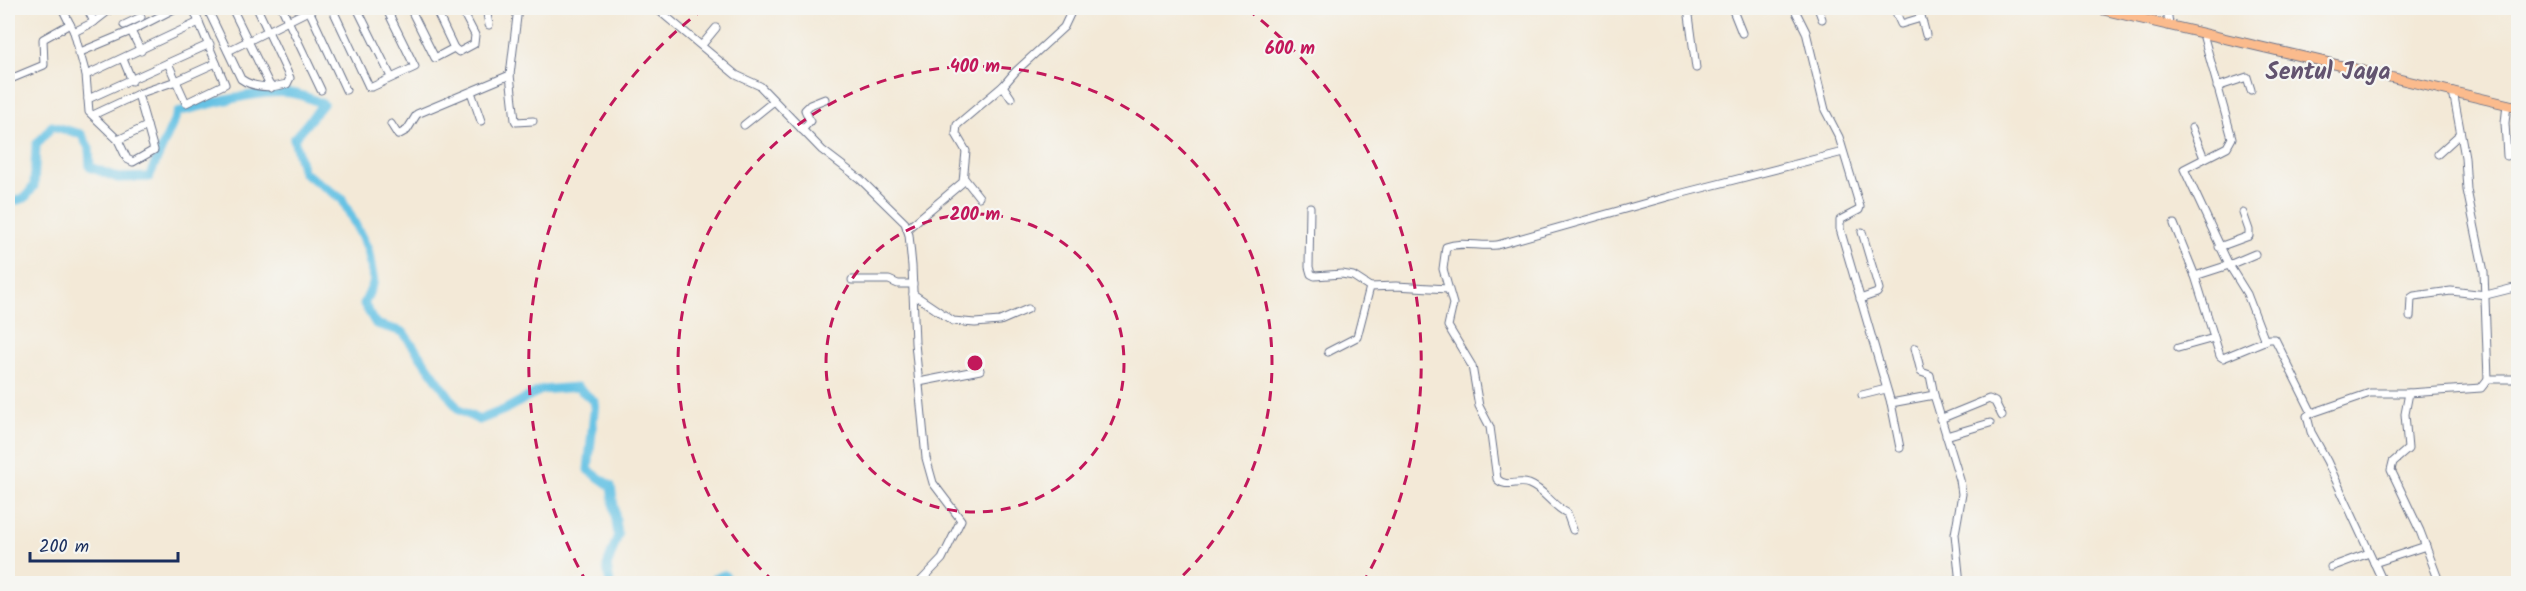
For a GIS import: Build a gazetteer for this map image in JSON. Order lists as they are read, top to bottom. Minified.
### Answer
{"districts":["Sentul Jaya"],"scale_bar":"200 m","rings":["600 m","400 m","200 m"]}
